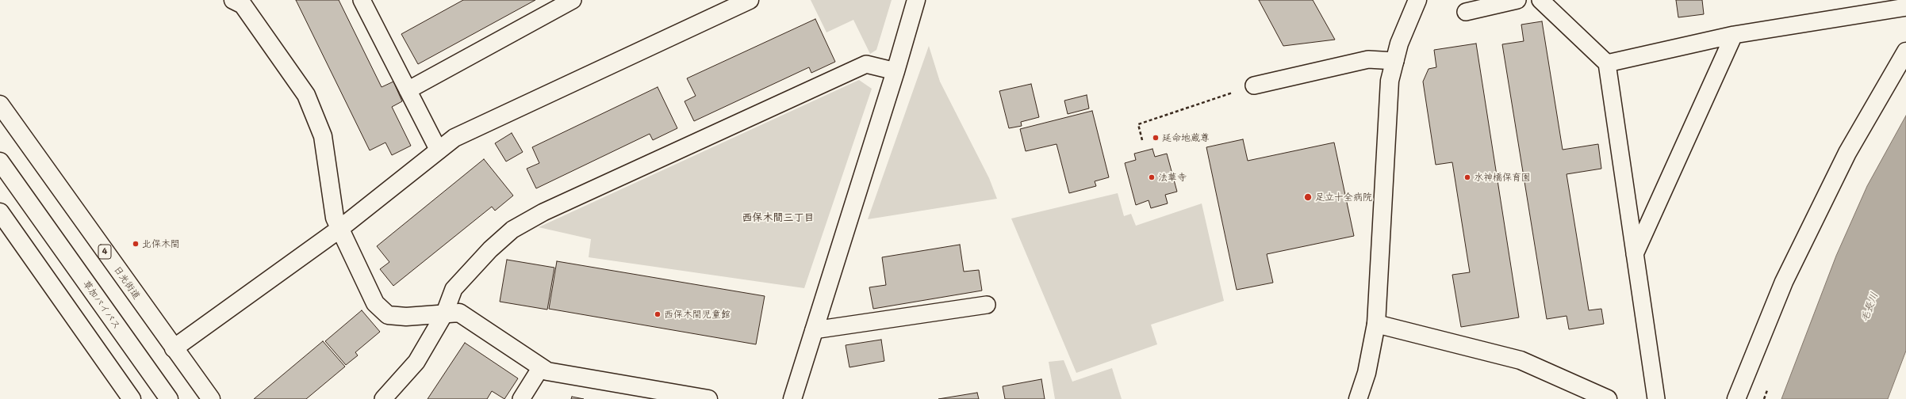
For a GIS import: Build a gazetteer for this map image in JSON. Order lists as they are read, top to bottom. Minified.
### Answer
{"streets":{"main road":["4","日光街道","草加バイパス"]},"districts":["西保木間三丁目"],"water":["毛長川"],"places":["延命地蔵尊","法華寺","水神橋保育園","足立十全病院","北保木間","西保木間児童館"]}
